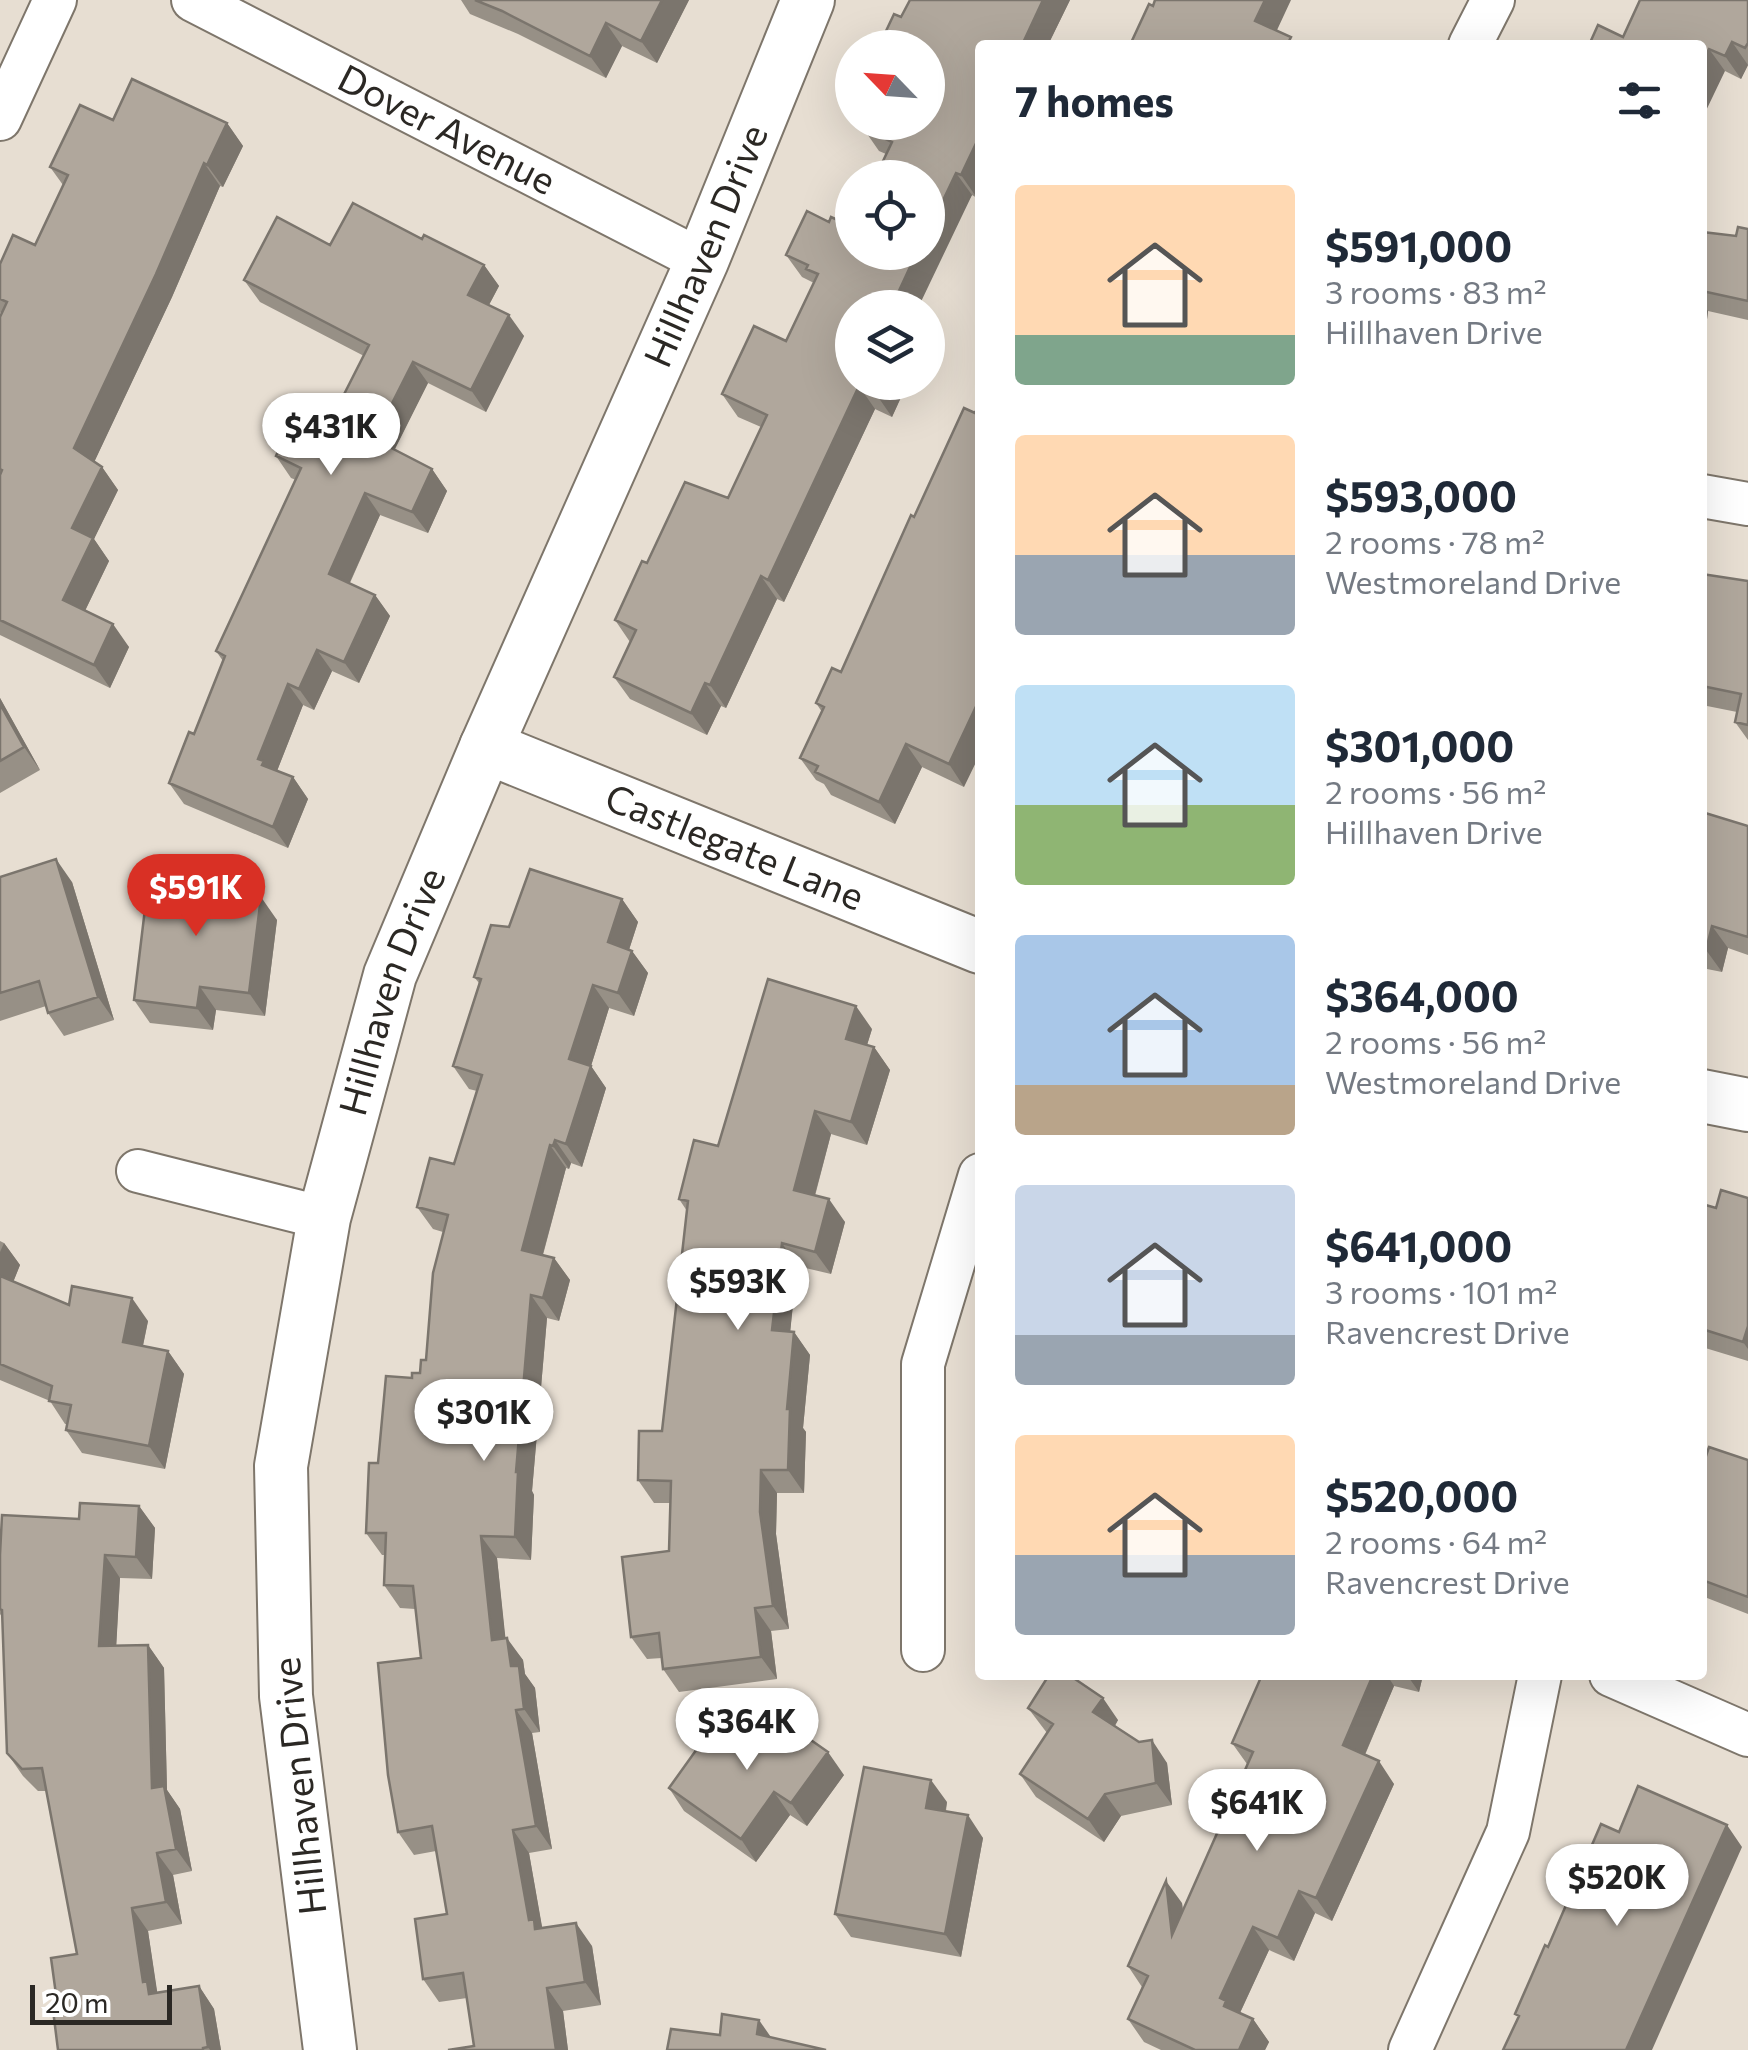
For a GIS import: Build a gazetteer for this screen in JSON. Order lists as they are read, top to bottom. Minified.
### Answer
{"streets":{"street":["Dover Avenue","Hillhaven Drive","Castlegate Lane"]},"crossings":[["Dover Avenue","Hillhaven Drive"],["Hillhaven Drive","Castlegate Lane"]],"scale_bar":"20 m","north":"top left","page":{"heading":"7 homes","list":[{"name":"$591,000","note":"3 rooms · 83 m² · Hillhaven Drive"},{"name":"$593,000","note":"2 rooms · 78 m² · Westmoreland Drive"},{"name":"$301,000","note":"2 rooms · 56 m² · Hillhaven Drive"},{"name":"$364,000","note":"2 rooms · 56 m² · Westmoreland Drive"},{"name":"$641,000","note":"3 rooms · 101 m² · Ravencrest Drive"},{"name":"$520,000","note":"2 rooms · 64 m² · Ravencrest Drive"}],"price":["$431K","$591K","$593K","$301K","$364K","$641K","$520K"],"scale":"20 m"}}
